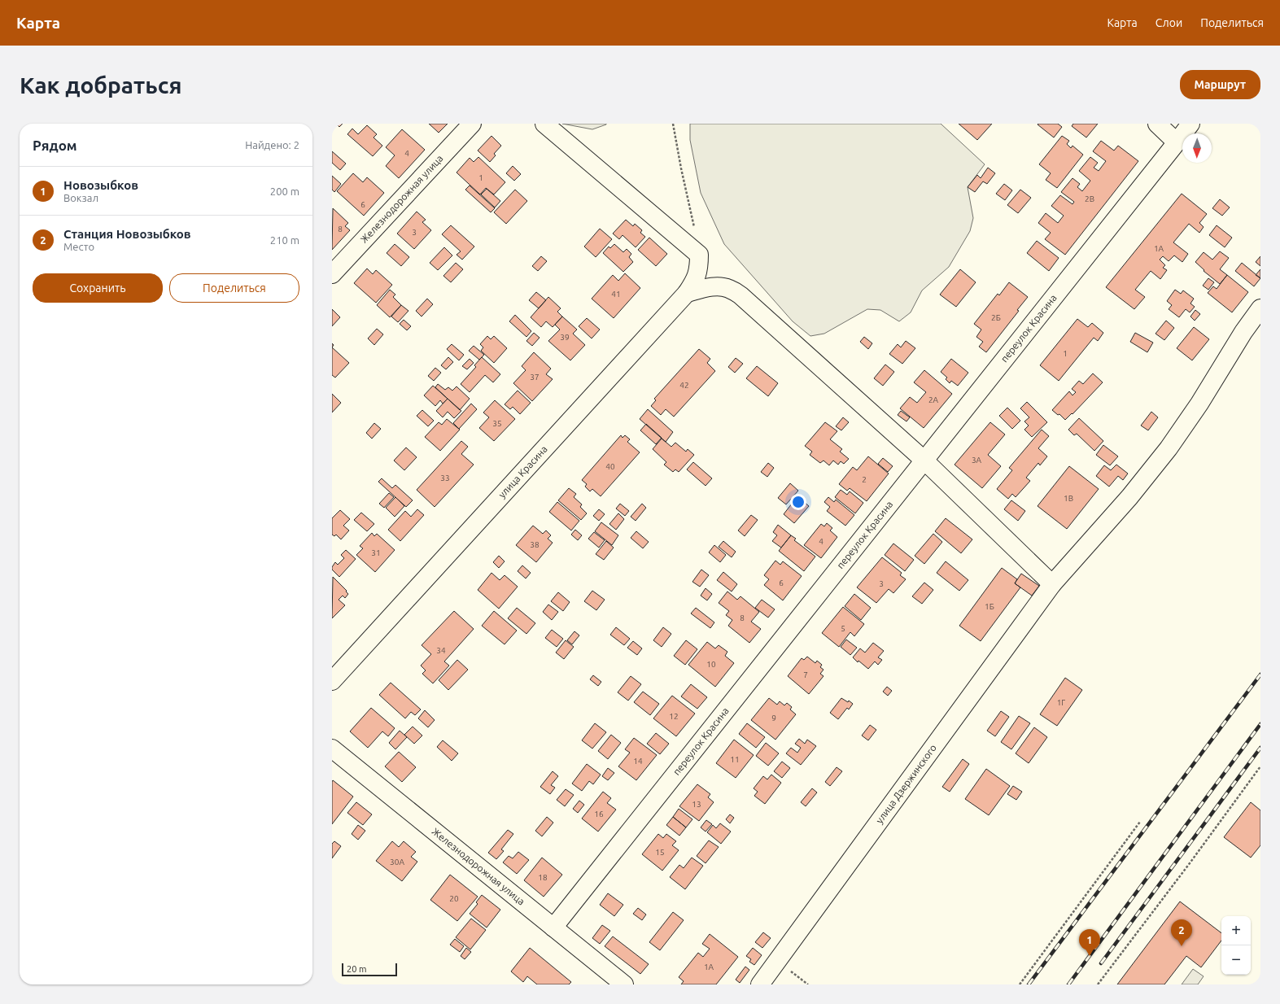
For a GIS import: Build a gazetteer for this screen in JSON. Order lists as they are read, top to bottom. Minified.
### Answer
{"streets":{"street":["Железнодорожная улица","переулок Красина","улица Красина","улица Дзержинского"]},"crossings":[["Железнодорожная улица","переулок Красина"]],"house_numbers":["4","1","2В","6","8","3","1А","41","2Б","39","1","37","42","2А","35","3А","40","33","2","1В","4","38","31","6","3","1Б","8","5","34","10","7","1Г","12","9","11","14","13","16","15","30А","18","20","1А"],"scale_bar":"20 m","north":"bottom","page":{"header":"Карта","nav":["Карта","Слои","Поделиться"],"buttons":["Маршрут",["Сохранить","Поделиться"]],"title":"Как добраться","heading":["Рядом","Найдено: 2"],"list":[{"mark":"1","name":"Новозыбков","note":"Вокзал","value":"200 m"},{"mark":"2","name":"Станция Новозыбков","note":"Место","value":"210 m"}],"map_buttons":["+","−"],"pins":["2","1"],"scale":"20 m"}}
